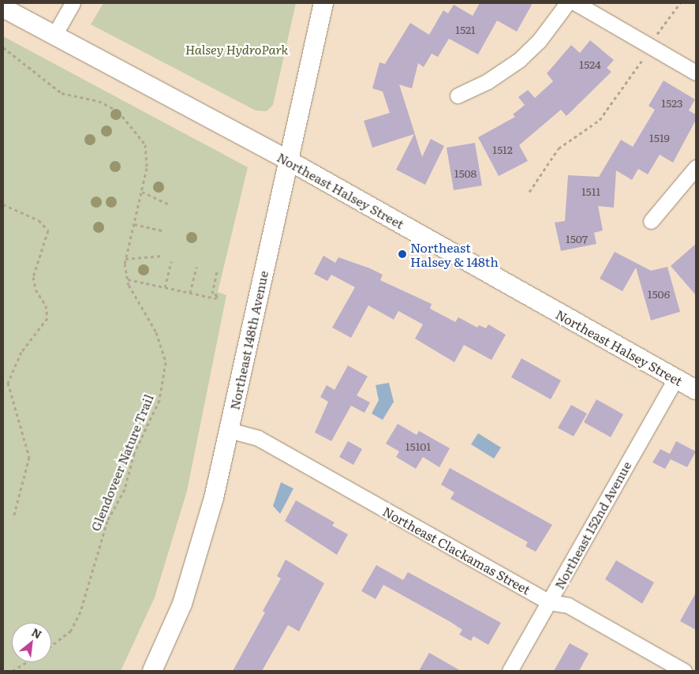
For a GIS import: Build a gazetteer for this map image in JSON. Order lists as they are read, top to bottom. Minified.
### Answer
{"streets":{"main road":["Northeast Halsey Street","Northeast 148th Avenue"],"street":["Northeast 152nd Avenue","Northeast Clackamas Street"],"path":["Glendoveer Nature Trail"]},"crossings":[["Northeast Halsey Street","Northeast 148th Avenue"],["Northeast Halsey Street","Northeast 152nd Avenue"],["Northeast 148th Avenue","Northeast Clackamas Street"],["Northeast 152nd Avenue","Northeast Clackamas Street"]],"parks":["Halsey HydroPark"],"places":["Northeast Halsey & 148th"],"house_numbers":["1521","1524","1523","1519","1512","1508","1511","1507","1506","15101"],"north":"top right"}
